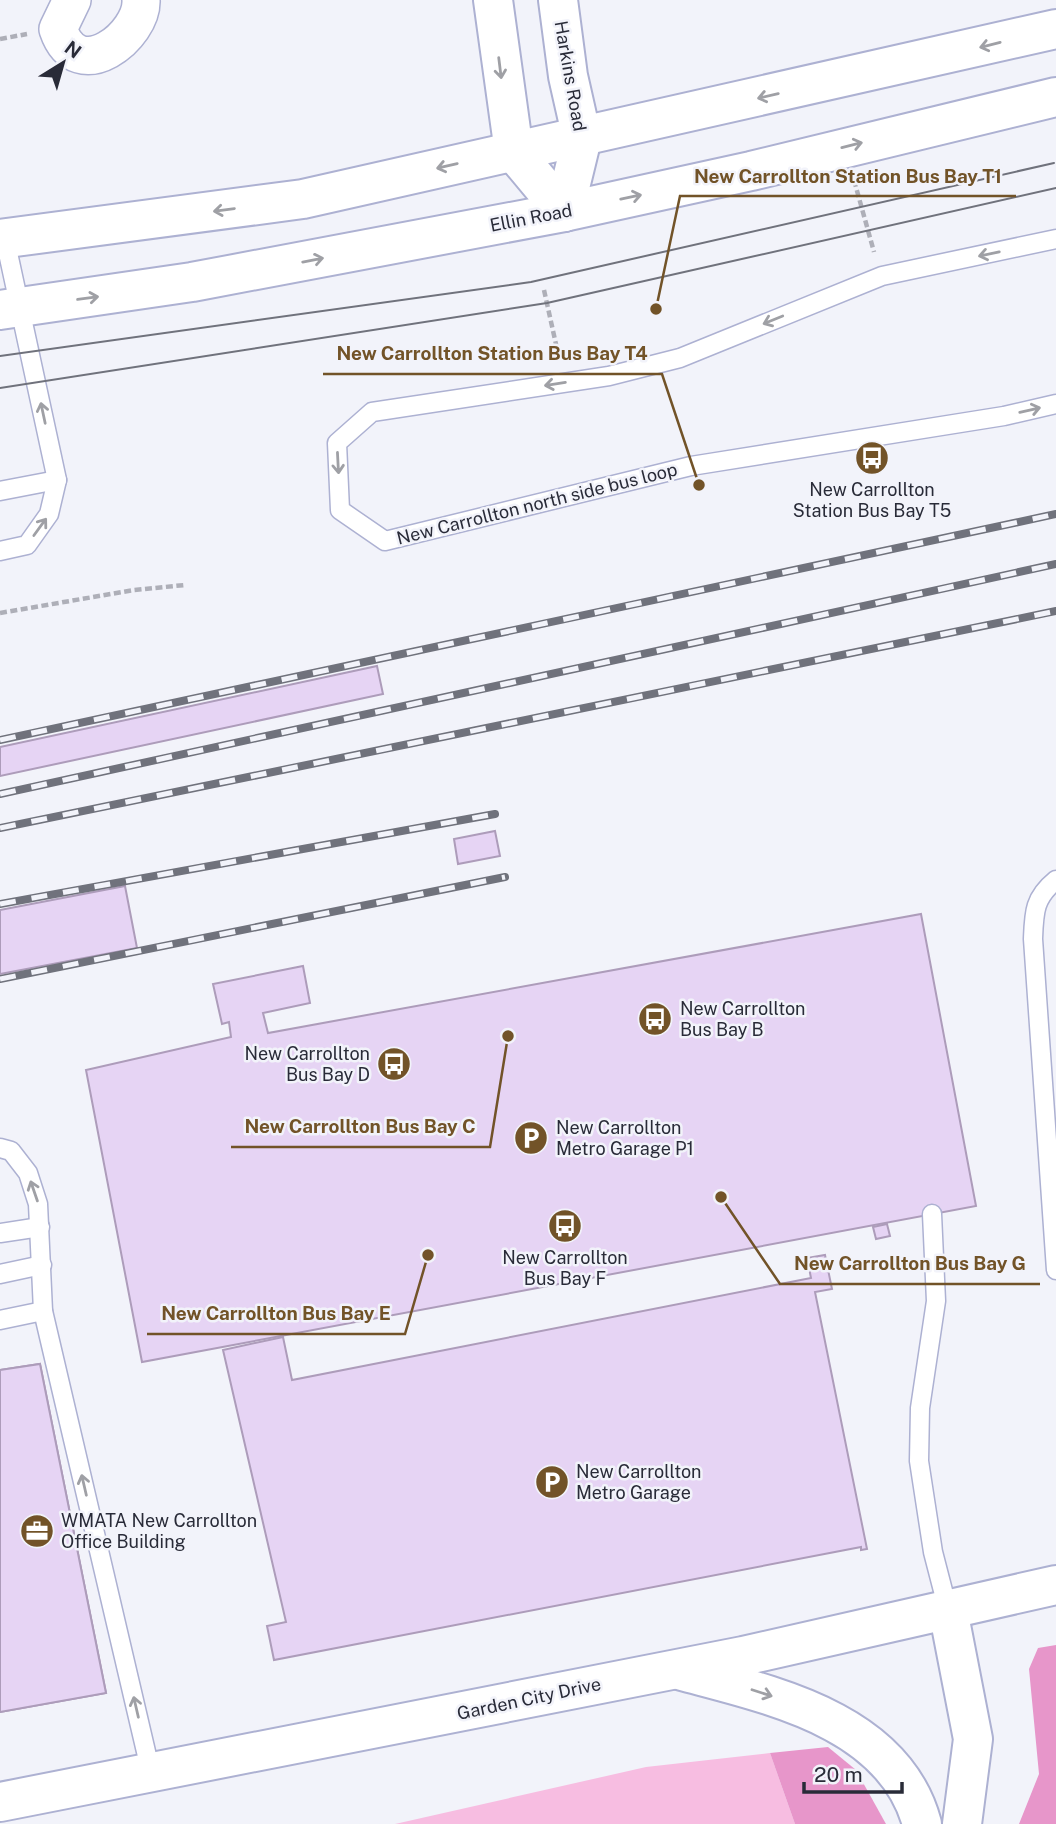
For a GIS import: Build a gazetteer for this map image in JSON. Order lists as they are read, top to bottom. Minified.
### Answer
{"streets":{"street":["Harkins Road","Ellin Road","Garden City Drive"],"lane":["New Carrollton north side bus loop"]},"crossings":[["Harkins Road","Ellin Road"]],"places":{"other":["New Carrollton Station Bus Bay T1","New Carrollton Station Bus Bay T4","New Carrollton Bus Bay C","New Carrollton Bus Bay G","New Carrollton Bus Bay E"],"bus stop":["New Carrollton Station Bus Bay T5","New Carrollton Bus Bay B","New Carrollton Bus Bay D","New Carrollton Bus Bay F"],"parking":["New Carrollton Metro Garage P1","New Carrollton Metro Garage"],"office":["WMATA New Carrollton Office Building"]},"scale_bar":"20 m","north":"top right"}
